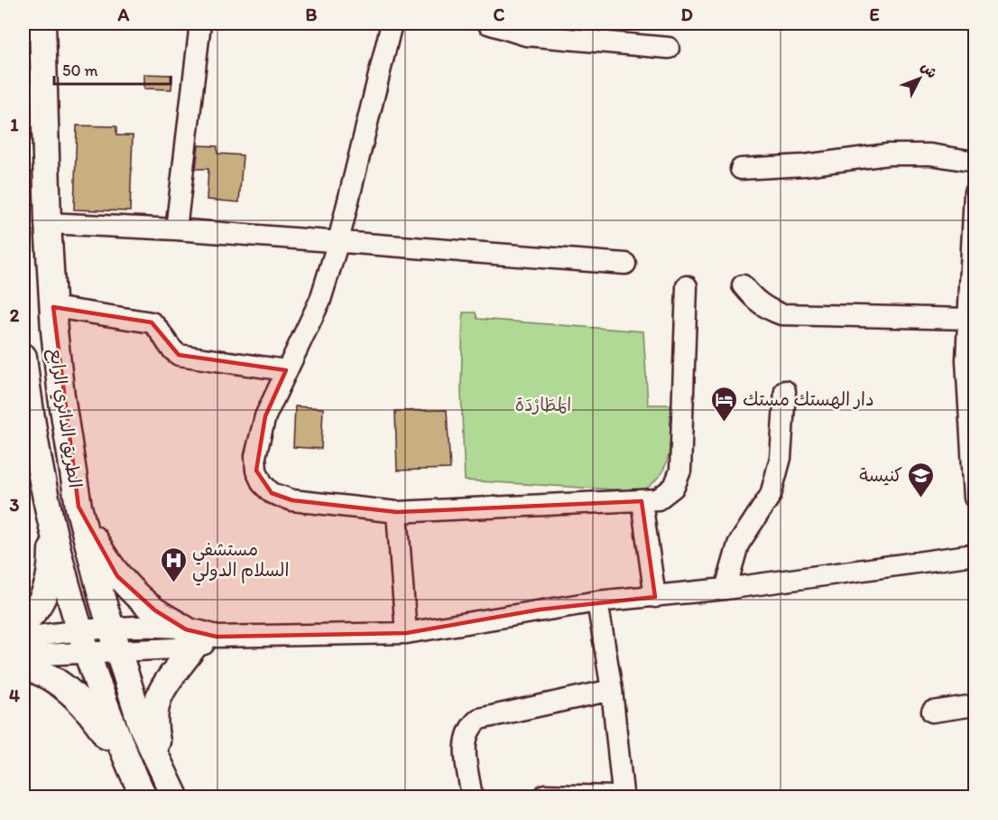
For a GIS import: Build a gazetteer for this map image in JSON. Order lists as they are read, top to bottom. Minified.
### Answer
{"streets":{"main road":["الطريق الدائري الرابع"]},"parks":["المَطَارْدَة"],"places":{"hotel":["دار الهستك مستك"],"school or university":["كنيسة"],"hospital":["مستشفي السلام الدولي"]},"scale_bar":"50 m","north":"top right","grid":{"columns":["A","B","C","D","E"],"rows":["1","2","3","4"]}}
